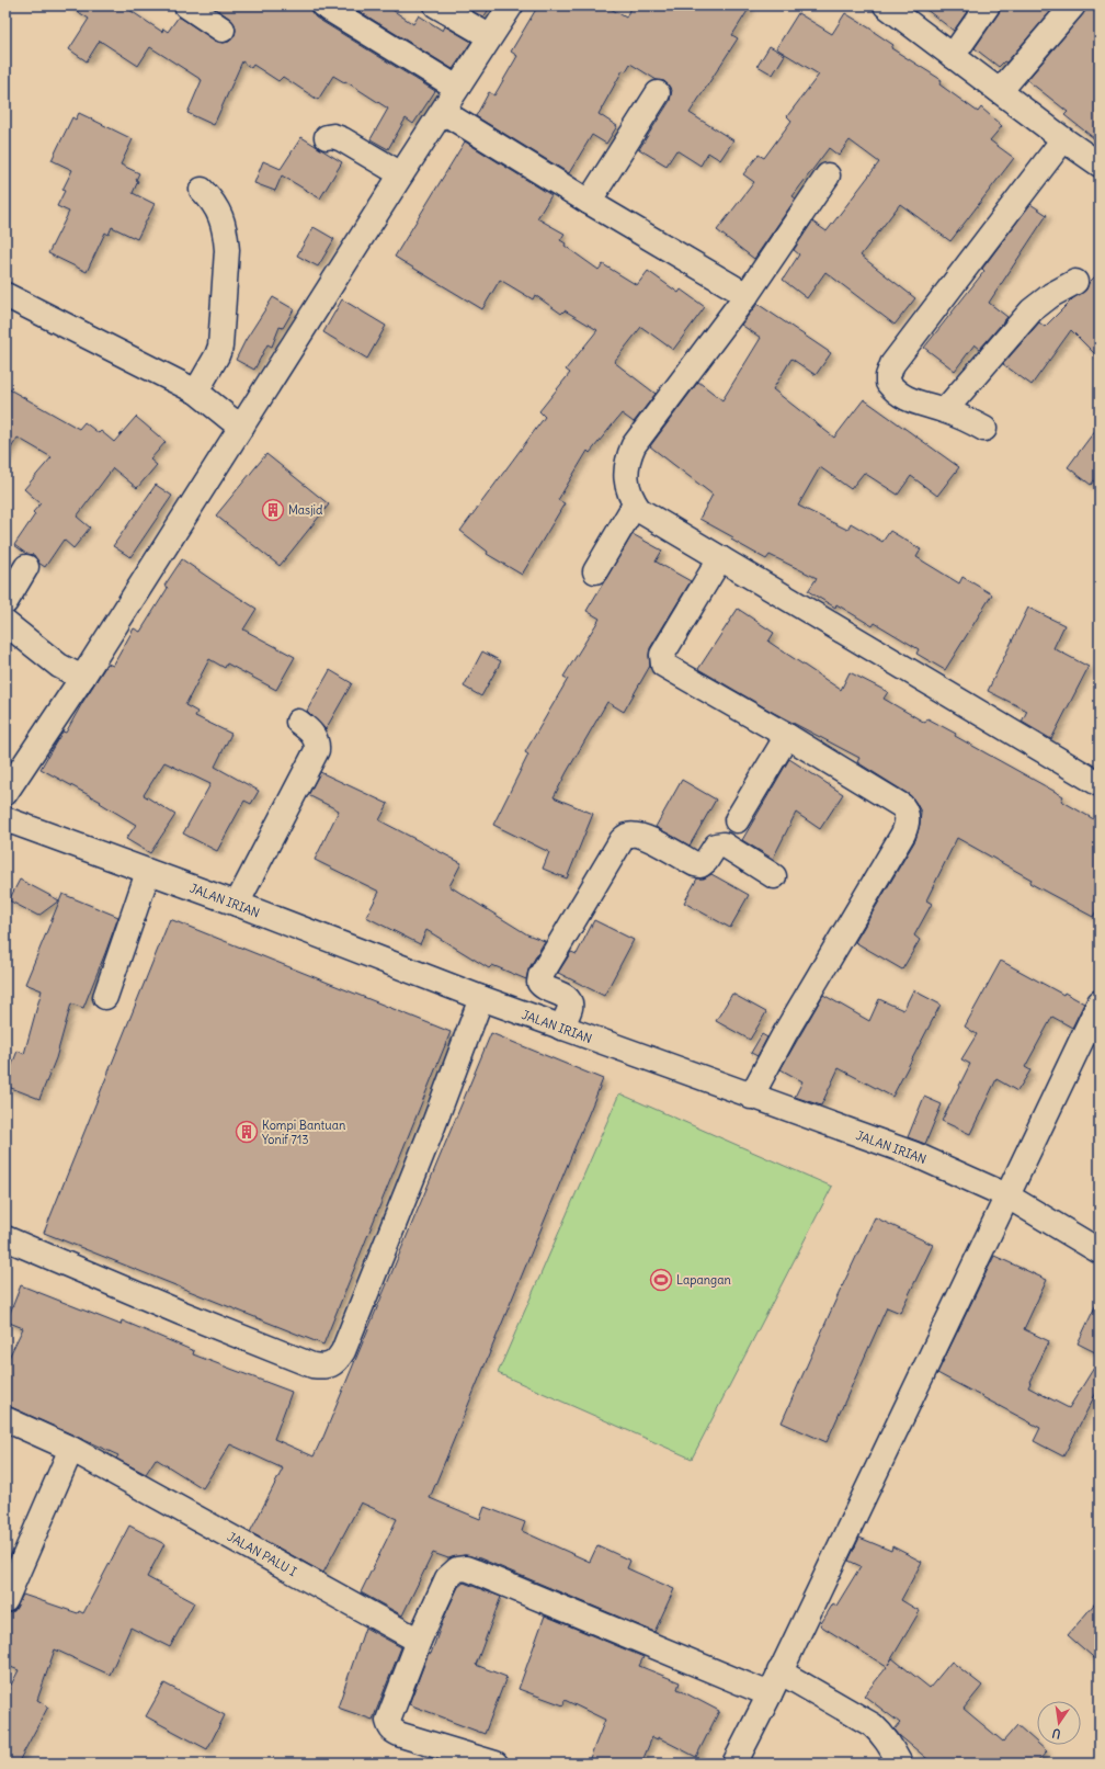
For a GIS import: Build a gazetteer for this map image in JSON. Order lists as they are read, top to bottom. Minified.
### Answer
{"streets":{"street":["JALAN IRIAN","JALAN PALU I"]},"places":{"building":["Masjid","Kompi Bantuan Yonif 713"],"sports":["Lapangan"]},"north":"bottom"}
